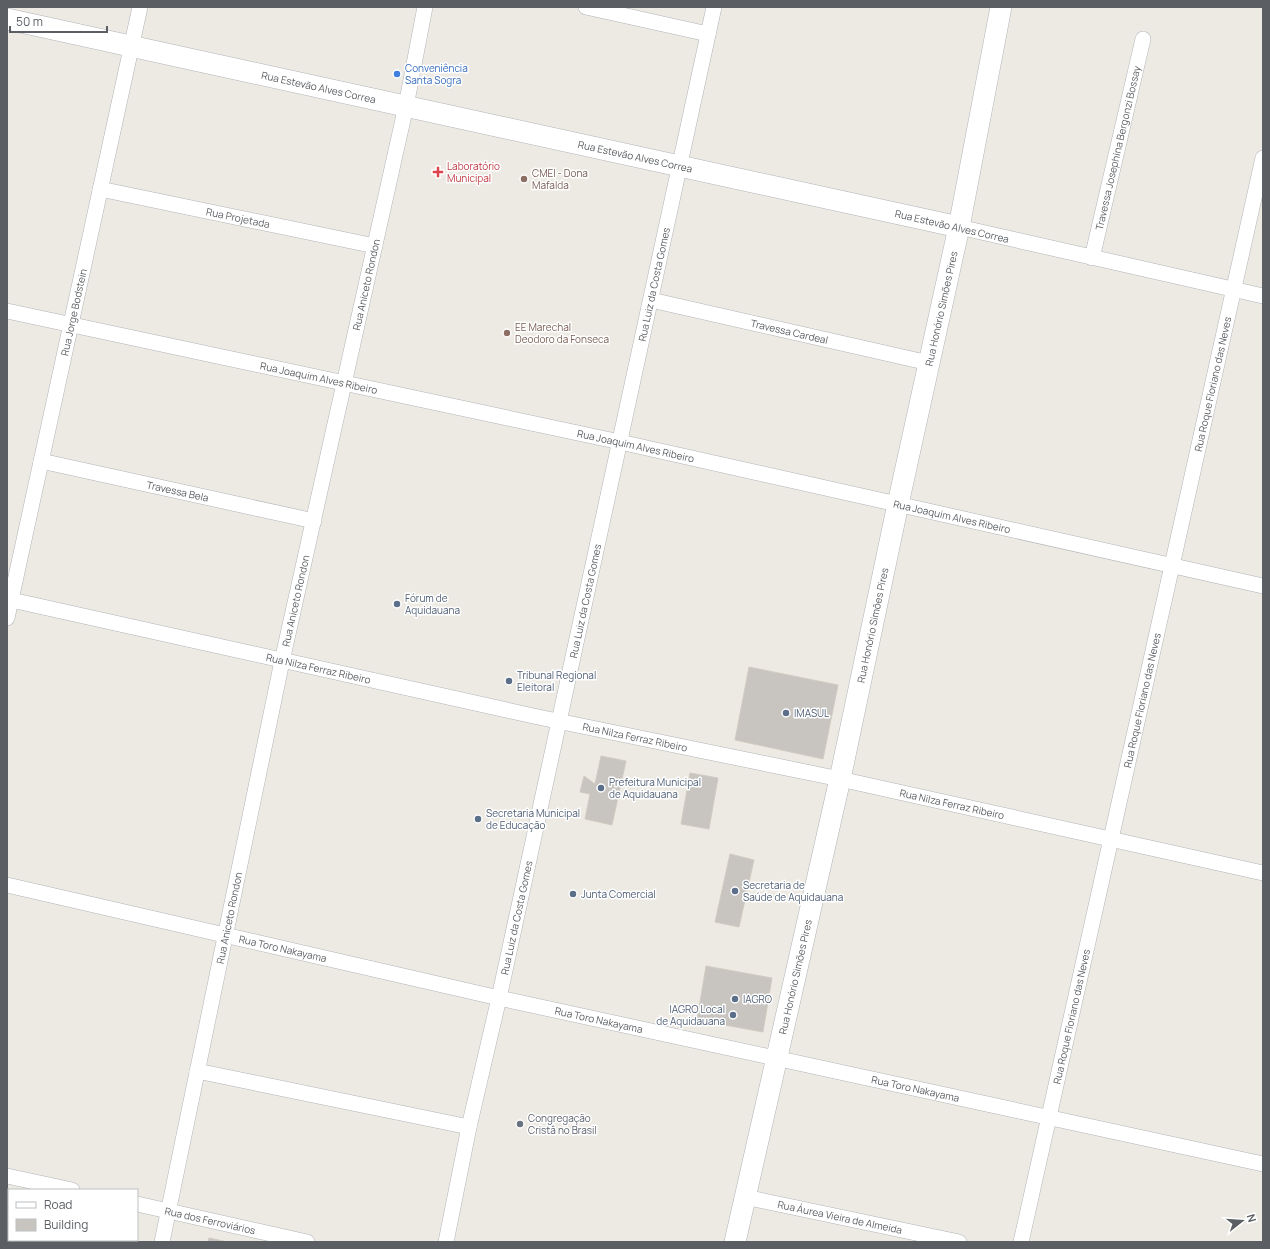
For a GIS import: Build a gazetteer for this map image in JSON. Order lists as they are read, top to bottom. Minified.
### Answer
{"streets":{"main road":["Rua Estevão Alves Correa","Rua Honório Simões Pires"],"street":["Travessa Josephina Bergonzi Bossay","Rua Projetada","Rua Aniceto Rondon","Rua Luiz da Costa Gomes","Rua Jorge Bodstein","Travessa Cardeal","Rua Joaquim Alves Ribeiro","Rua Roque Floriano das Neves","Travessa Bela","Rua Nilza Ferraz Ribeiro","Rua Toro Nakayama","Rua Áurea Vieira de Almeida","Rua dos Ferroviários"]},"crossings":[["Rua Estevão Alves Correa","Travessa Josephina Bergonzi Bossay"],["Rua Estevão Alves Correa","Rua Aniceto Rondon"],["Rua Estevão Alves Correa","Rua Luiz da Costa Gomes"],["Rua Estevão Alves Correa","Rua Honório Simões Pires"],["Rua Estevão Alves Correa","Rua Jorge Bodstein"],["Rua Estevão Alves Correa","Rua Roque Floriano das Neves"],["Rua Projetada","Rua Aniceto Rondon"],["Rua Projetada","Rua Jorge Bodstein"],["Rua Aniceto Rondon","Rua Joaquim Alves Ribeiro"],["Rua Aniceto Rondon","Travessa Bela"],["Rua Aniceto Rondon","Rua Nilza Ferraz Ribeiro"],["Rua Aniceto Rondon","Rua Toro Nakayama"],["Rua Aniceto Rondon","Rua dos Ferroviários"],["Rua Luiz da Costa Gomes","Travessa Cardeal"],["Rua Luiz da Costa Gomes","Rua Joaquim Alves Ribeiro"],["Rua Luiz da Costa Gomes","Rua Nilza Ferraz Ribeiro"],["Rua Luiz da Costa Gomes","Rua Toro Nakayama"],["Rua Honório Simões Pires","Travessa Cardeal"],["Rua Honório Simões Pires","Rua Joaquim Alves Ribeiro"],["Rua Honório Simões Pires","Rua Nilza Ferraz Ribeiro"],["Rua Honório Simões Pires","Rua Toro Nakayama"],["Rua Honório Simões Pires","Rua Áurea Vieira de Almeida"],["Rua Jorge Bodstein","Rua Joaquim Alves Ribeiro"],["Rua Jorge Bodstein","Travessa Bela"],["Rua Jorge Bodstein","Rua Nilza Ferraz Ribeiro"],["Rua Joaquim Alves Ribeiro","Rua Roque Floriano das Neves"],["Rua Roque Floriano das Neves","Rua Nilza Ferraz Ribeiro"],["Rua Roque Floriano das Neves","Rua Toro Nakayama"]],"places":{"other":["Conveniência Santa Sogra","CMEI - Dona Mafalda","EE Marechal Deodoro da Fonseca","Fórum de Aquidauana","Tribunal Regional Eleitoral","IMASUL","Prefeitura Municipal de Aquidauana","Secretaria Municipal de Educação","Secretaria de Saúde de Aquidauana","Junta Comercial","IAGRO","IAGRO Local de Aquidauana","Congregação Cristâ no Brasil"],"health":["Laboratório Municipal"]},"legend":["Road","Building"],"scale_bar":"50 m","north":"right"}
